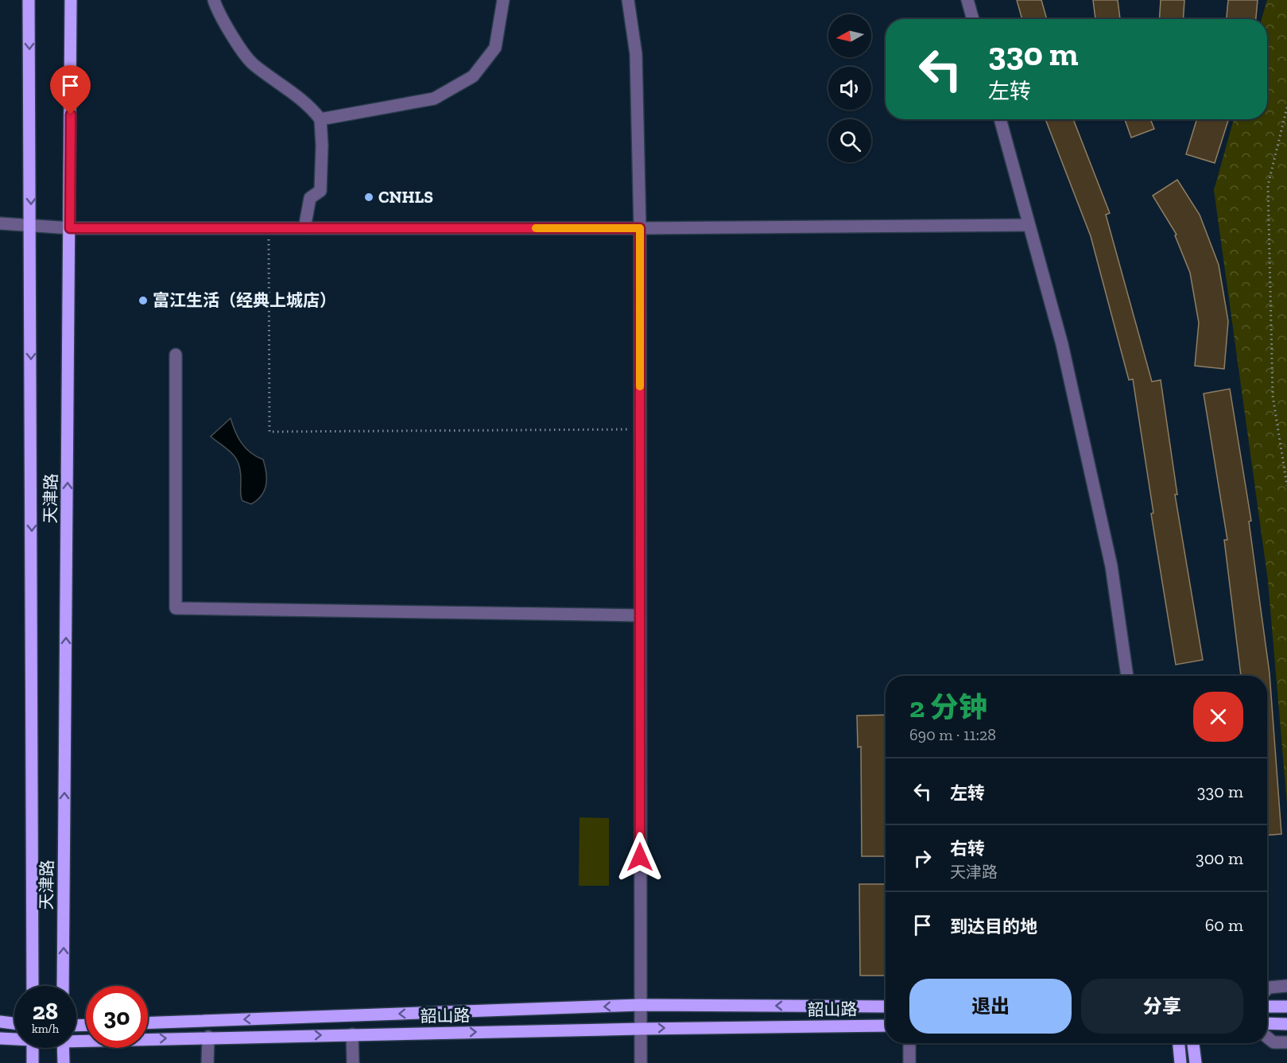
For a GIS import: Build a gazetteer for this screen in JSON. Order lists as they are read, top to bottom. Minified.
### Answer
{"streets":{"main road":["天津路","韶山路"]},"places":["CNHLS","富江生活（经典上城店）"],"north":"left","page":{"turn":["330 m","左转"],"heading":["2 分钟","690 m · 11:28"],"list":[{"name":"左转","value":"330 m"},{"name":"右转","note":"天津路","value":"300 m"},{"name":"到达目的地","value":"60 m"}],"buttons":["退出","分享"],"speed":"28 km/h","limit":"30"}}
